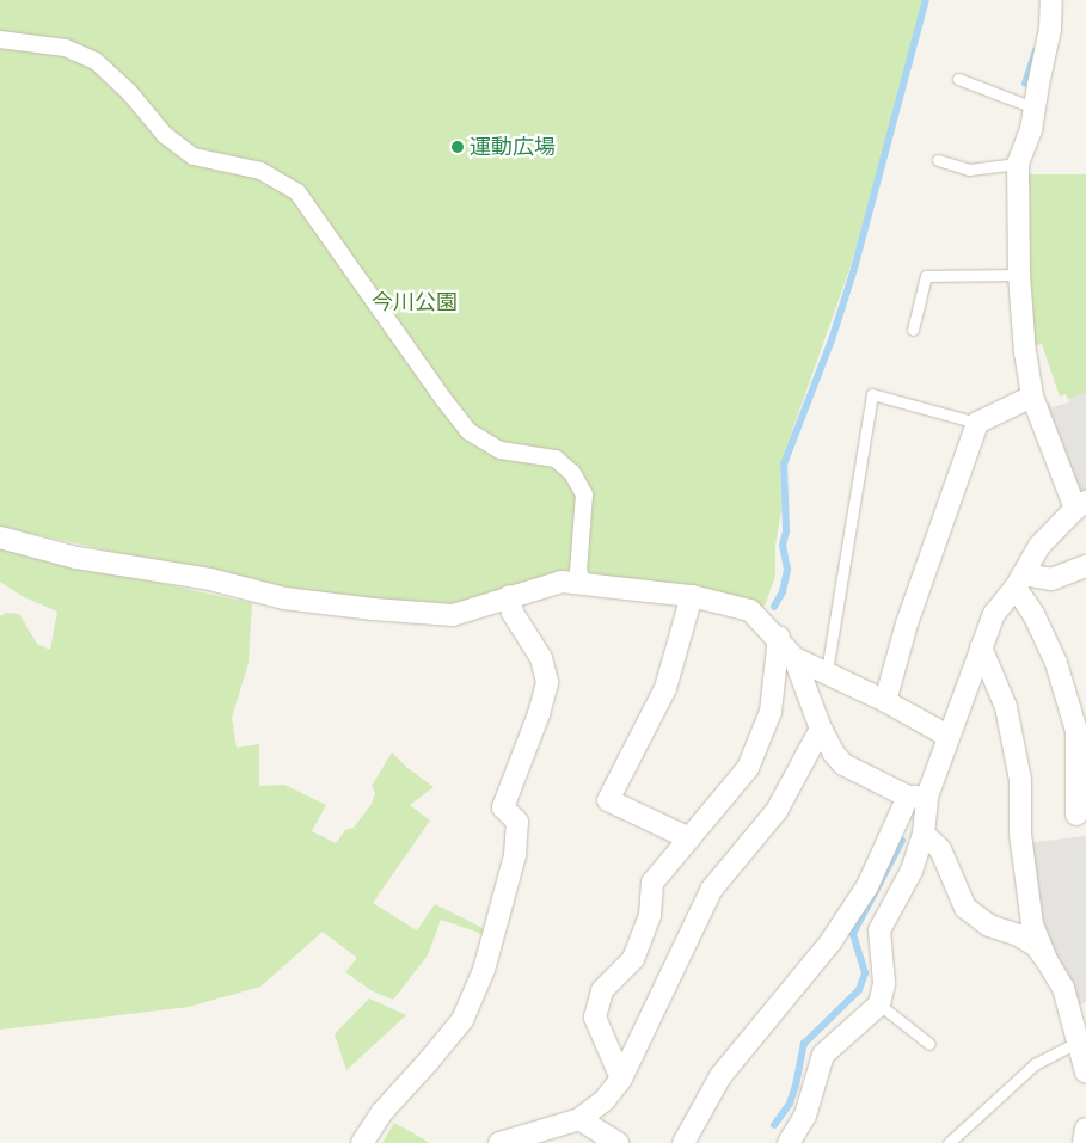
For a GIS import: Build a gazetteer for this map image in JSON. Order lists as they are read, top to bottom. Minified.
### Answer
{"parks":["今川公園"],"places":["運動広場"]}
